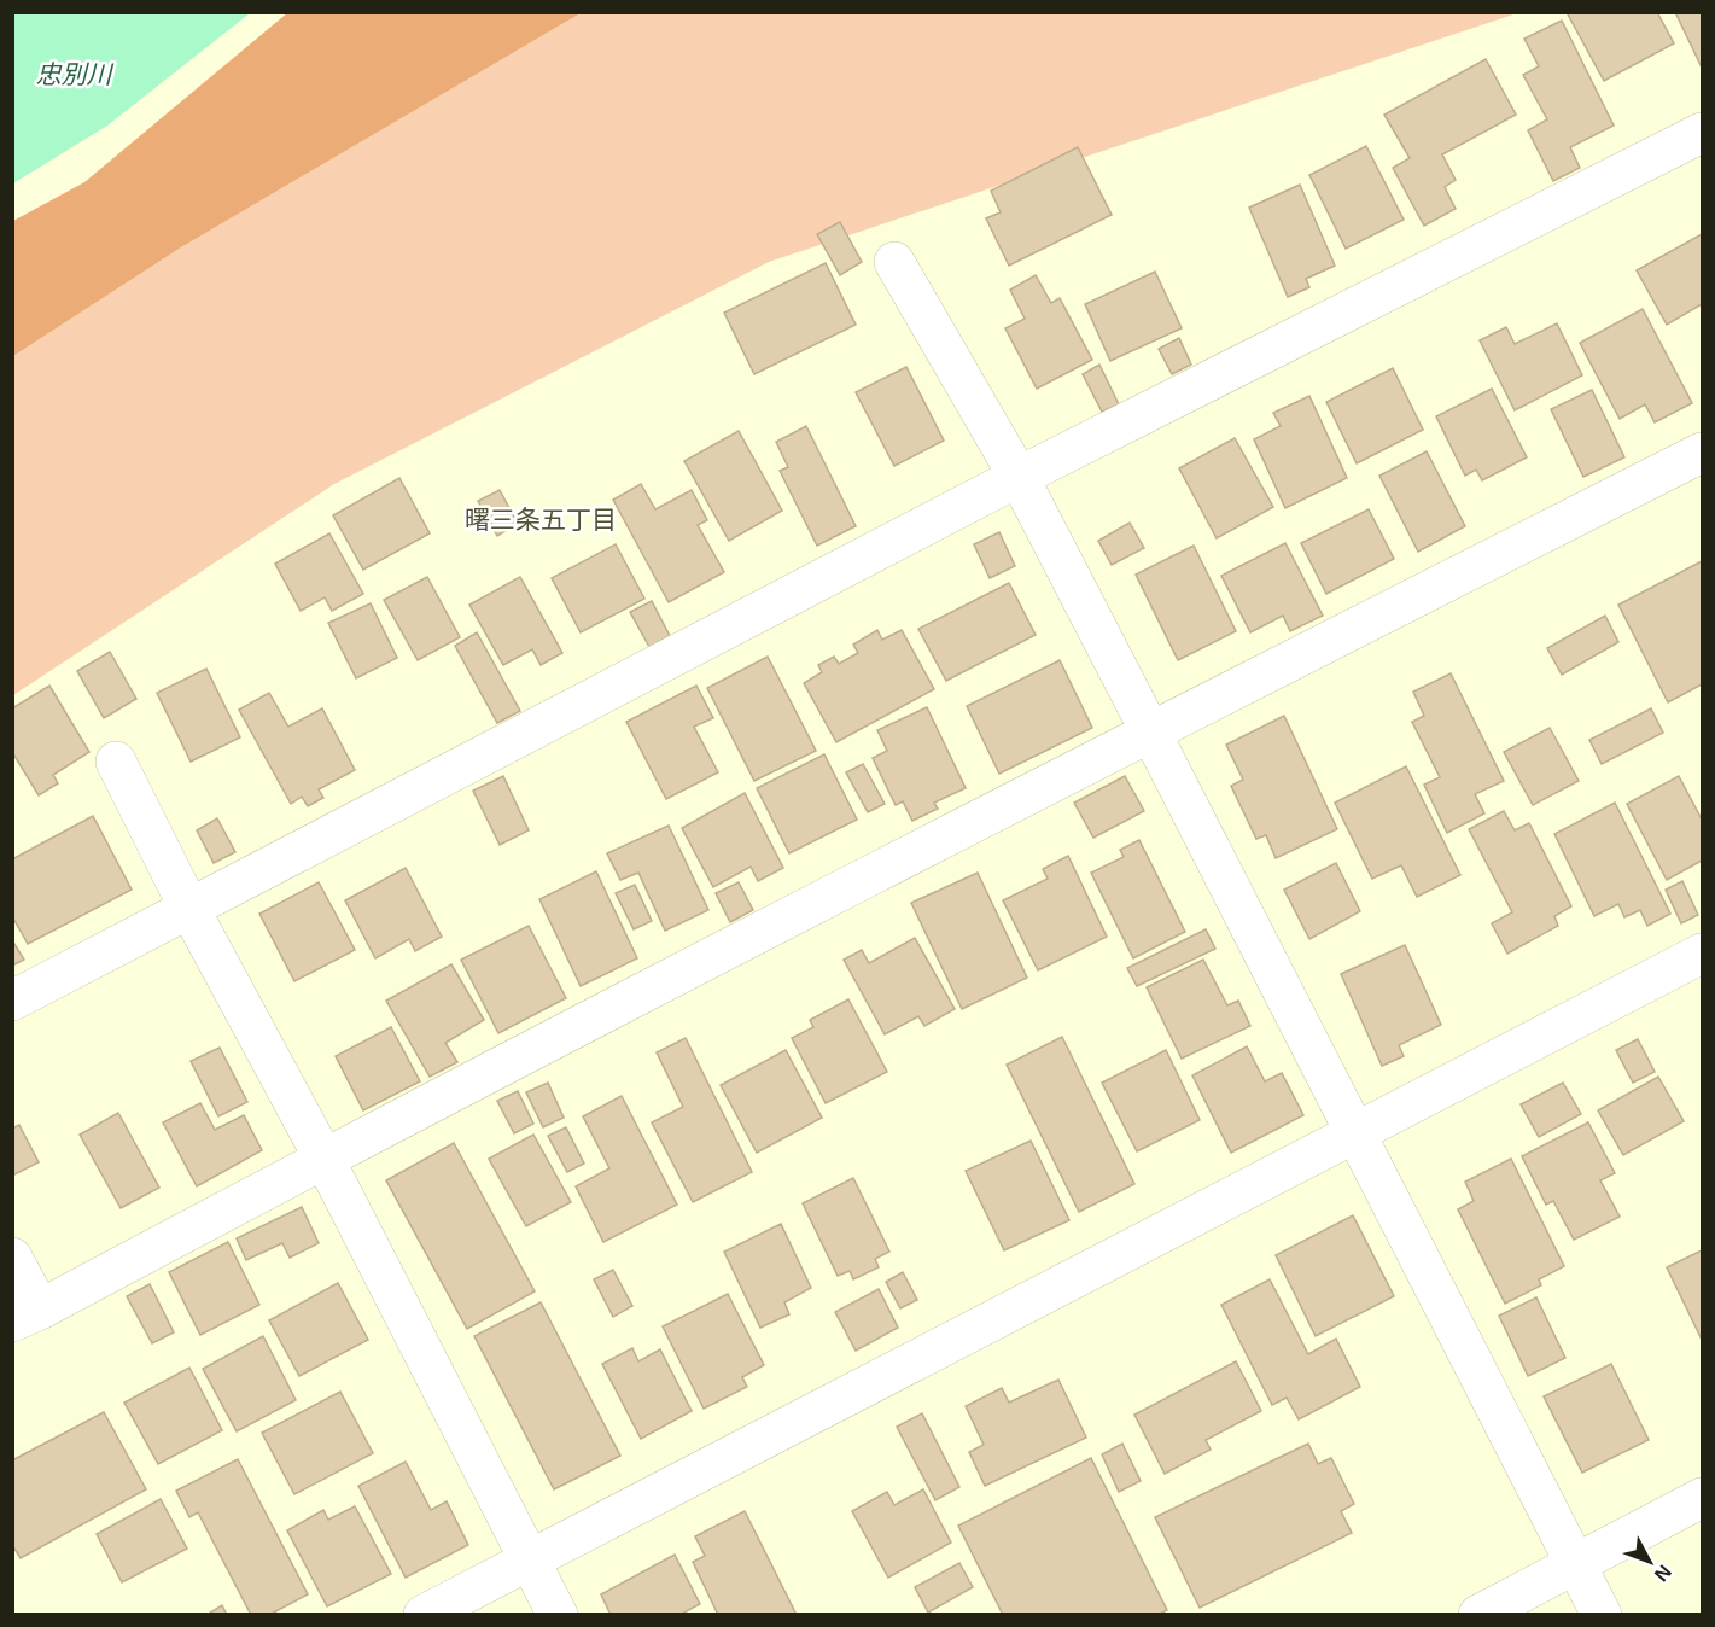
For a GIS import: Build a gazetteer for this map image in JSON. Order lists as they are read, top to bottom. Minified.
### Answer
{"districts":["曙三条五丁目"],"water":["忠別川"],"north":"bottom right"}
